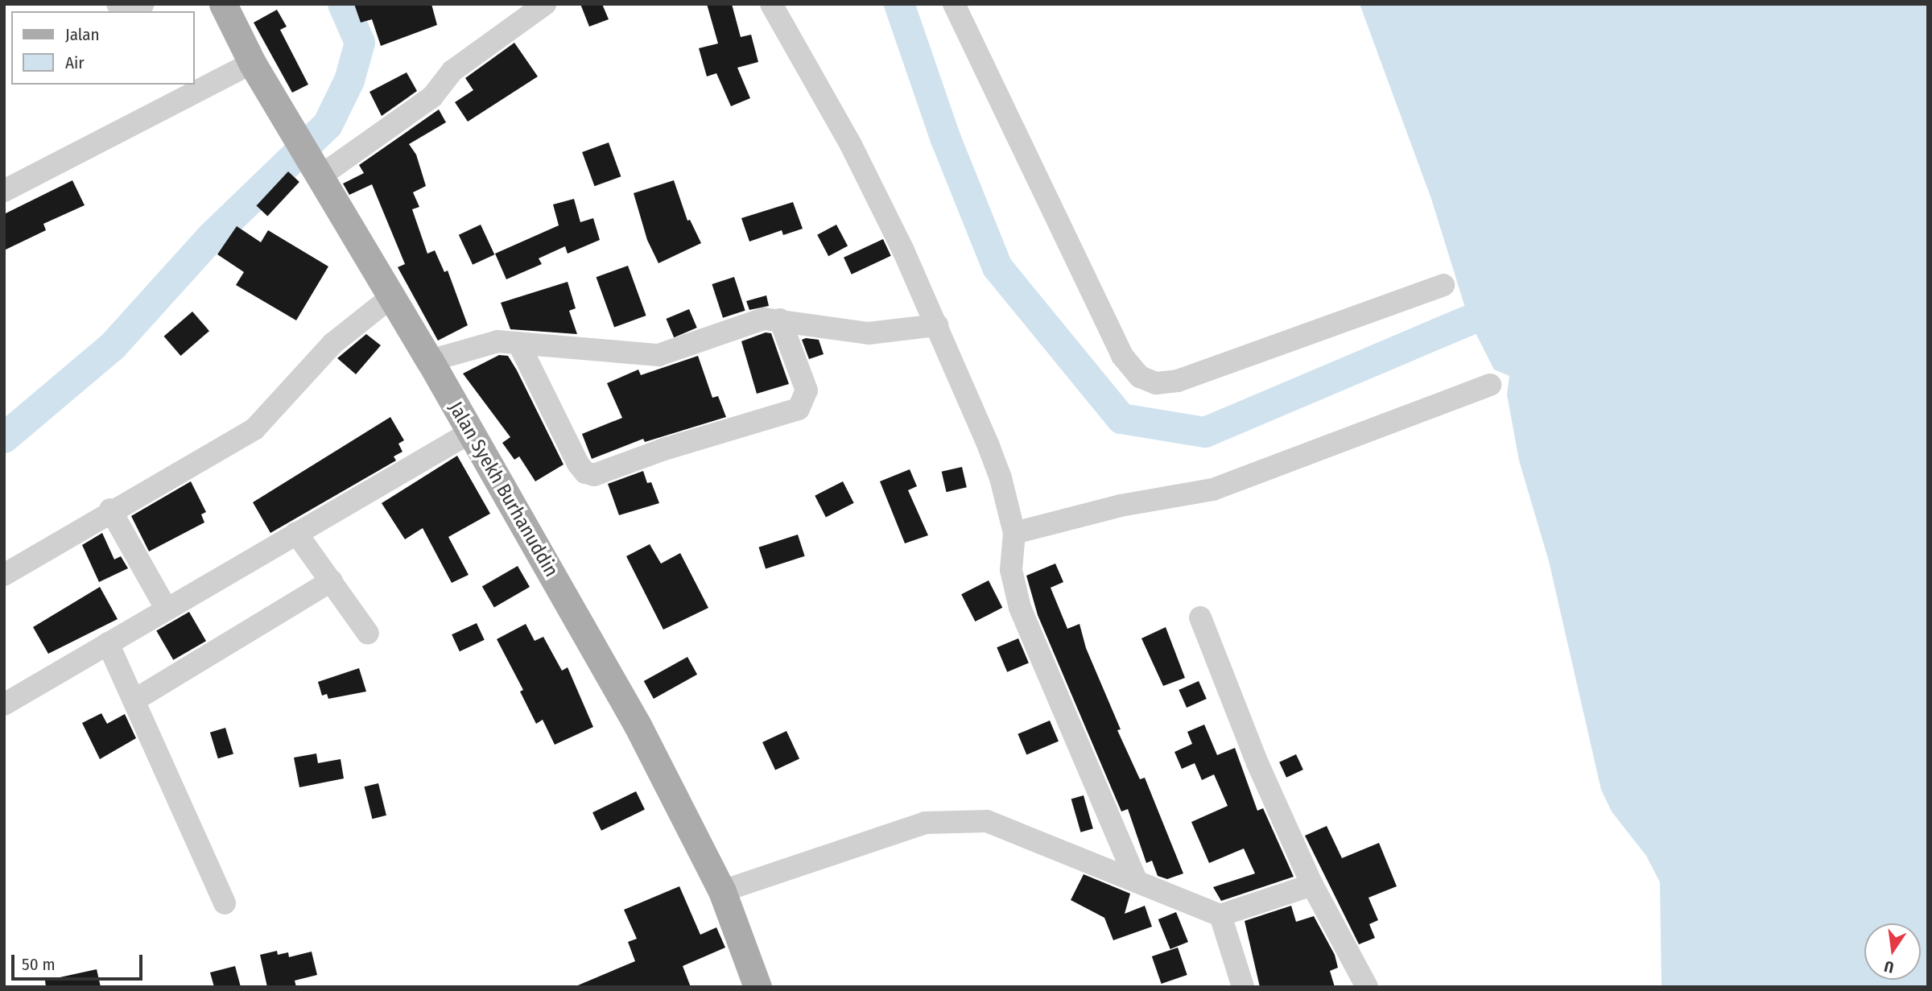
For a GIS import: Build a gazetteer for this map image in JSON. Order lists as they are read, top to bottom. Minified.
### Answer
{"streets":{"main road":["Jalan Syekh Burhanuddin"]},"legend":["Jalan","Air"],"scale_bar":"50 m","north":"bottom"}
